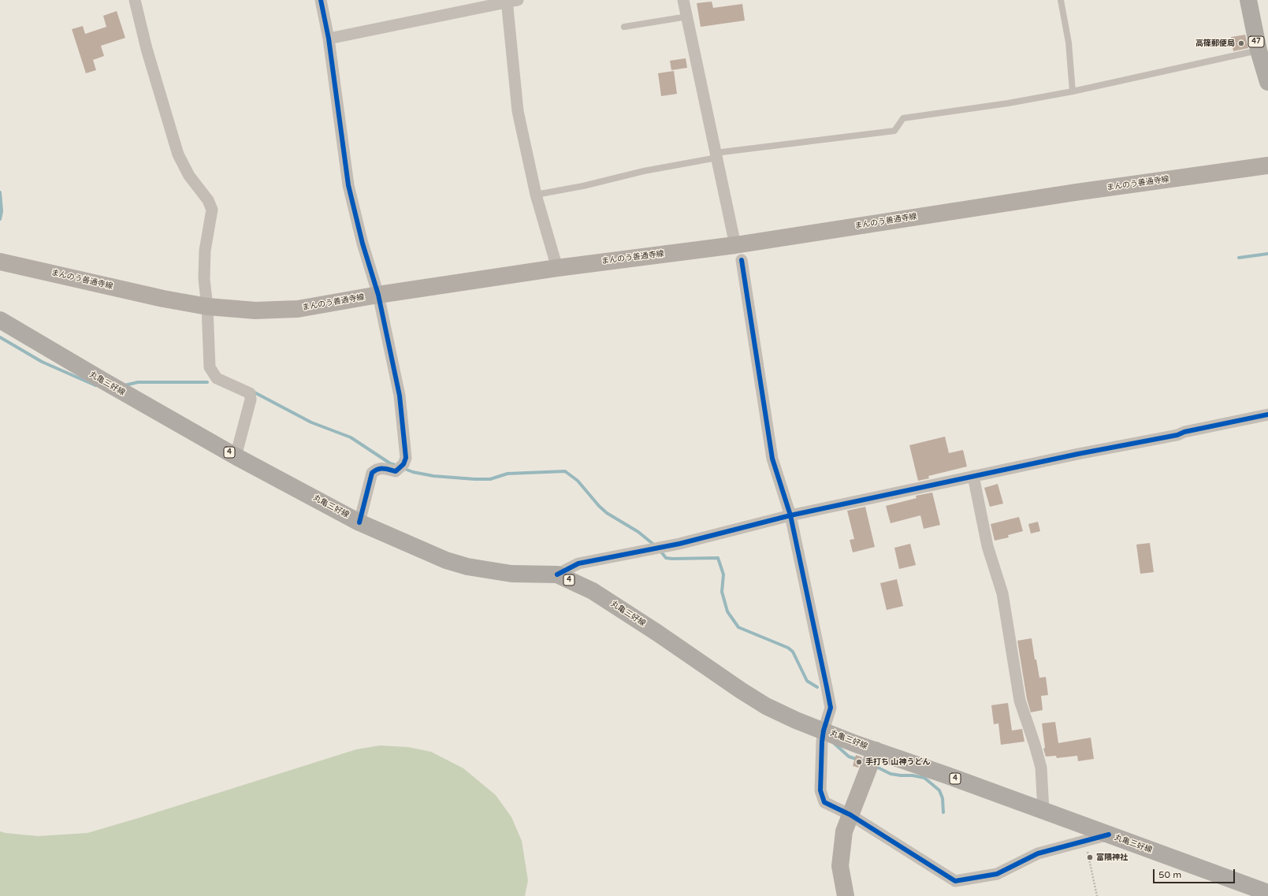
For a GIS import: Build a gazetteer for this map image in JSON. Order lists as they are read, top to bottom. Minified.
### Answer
{"streets":{"main road":["47","まんのう善通寺線","丸亀三好線","4"]},"places":["高篠郵便局","手打ち 山神うどん","富隈神社"],"scale_bar":"50 m"}
